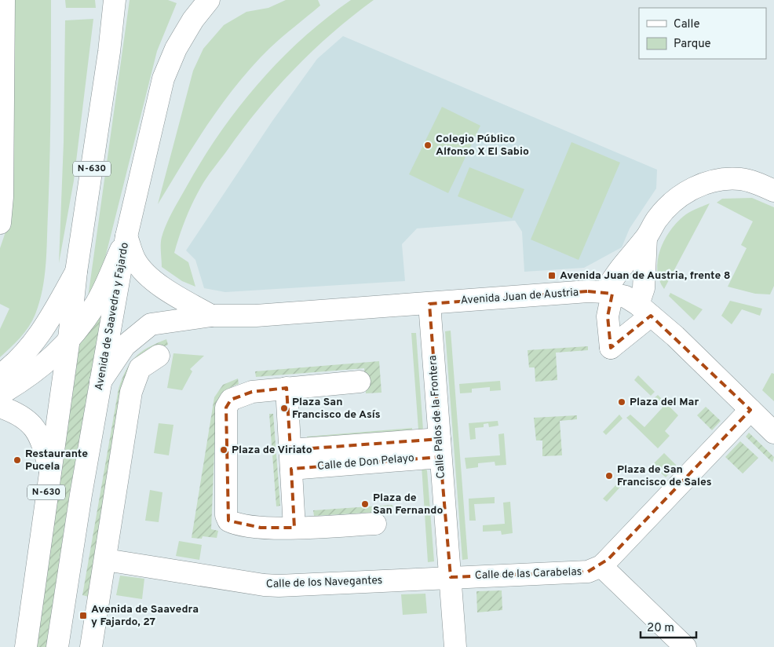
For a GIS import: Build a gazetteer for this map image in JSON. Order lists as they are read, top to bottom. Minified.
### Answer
{"streets":{"main road":["N-630","Avenida Juan de Austria","Avenida de Saavedra y Fajardo","Calle Palos de la Frontera","Calle de Don Pelayo","Calle de las Carabelas","Calle de los Navegantes"]},"crossings":[["Avenida Juan de Austria","Avenida de Saavedra y Fajardo"],["Avenida Juan de Austria","Calle Palos de la Frontera"],["Avenida Juan de Austria","Calle de las Carabelas"],["Calle Palos de la Frontera","Calle de Don Pelayo"],["Calle Palos de la Frontera","Calle de las Carabelas"],["Calle Palos de la Frontera","Calle de los Navegantes"],["Calle de las Carabelas","Calle de los Navegantes"]],"places":{"other":["Colegio Público Alfonso X El Sabio","Plaza del Mar","Plaza San Francisco de Asís","Plaza de Viriato","Restaurante Pucela","Plaza de San Francisco de Sales","Plaza de San Fernando"],"transit":["Avenida Juan de Austria, frente 8","Avenida de Saavedra y Fajardo, 27"]},"legend":["Calle","Parque"],"scale_bar":"20 m"}
